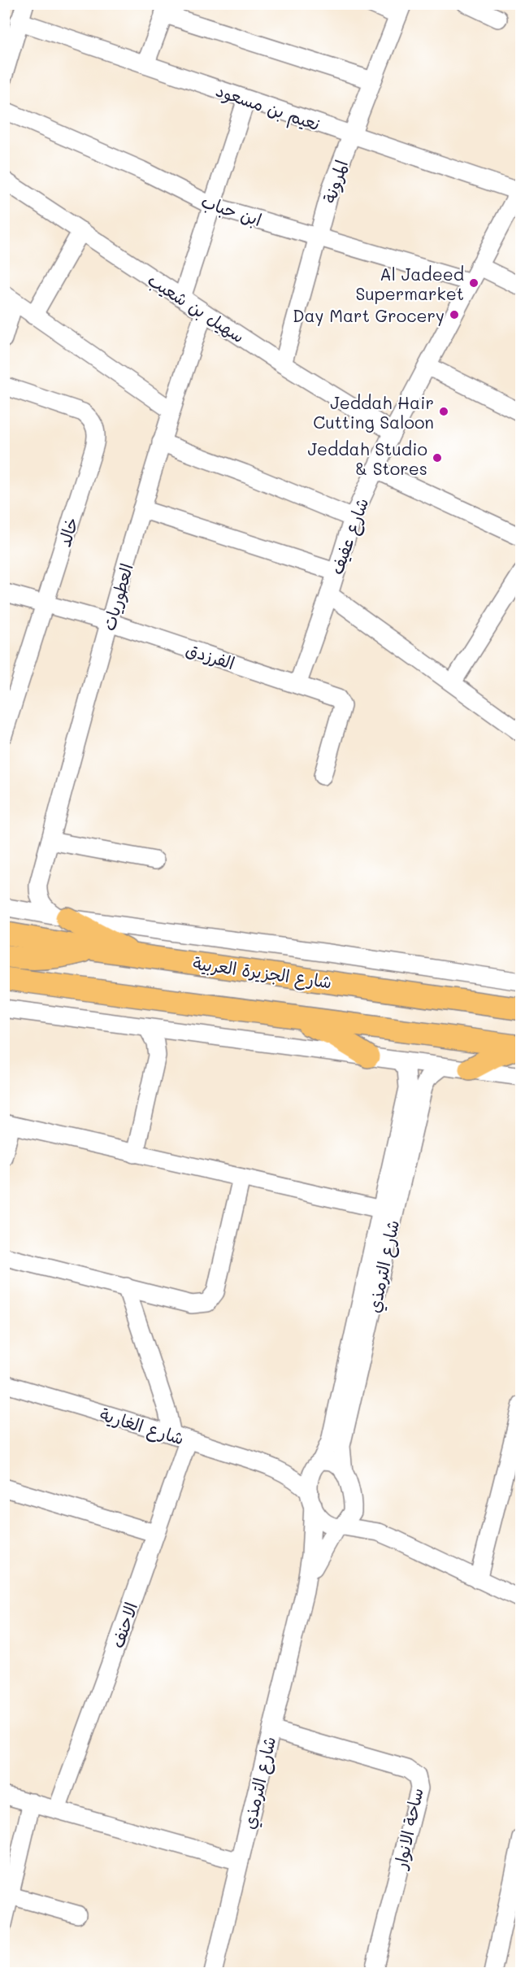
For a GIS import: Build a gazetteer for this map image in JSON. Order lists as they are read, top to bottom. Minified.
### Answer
{"streets":{"main road":["شارع الجزيرة العربية"],"street":["نعيم بن مسعود","المرونة","ابن حباب","سهيل بن شعيب","خالد","شارع عفيف","العطوريات","الفرزدق","شارع الترمذي","شارع الغارية","الاحنف","ساحة الانوار"]},"crossings":[["نعيم بن مسعود","المرونة"],["نعيم بن مسعود","شارع عفيف"],["المرونة","ابن حباب"],["المرونة","سهيل بن شعيب"],["ابن حباب","شارع عفيف"],["سهيل بن شعيب","شارع عفيف"],["سهيل بن شعيب","العطوريات"],["خالد","الفرزدق"],["شارع عفيف","الفرزدق"],["العطوريات","الفرزدق"],["العطوريات","شارع الجزيرة العربية"],["شارع الترمذي","شارع الغارية"],["شارع الترمذي","ساحة الانوار"],["شارع الغارية","الاحنف"]],"places":["Al Jadeed Supermarket","Day Mart Grocery","Jeddah Hair Cutting Saloon","Jeddah Studio & Stores"]}
